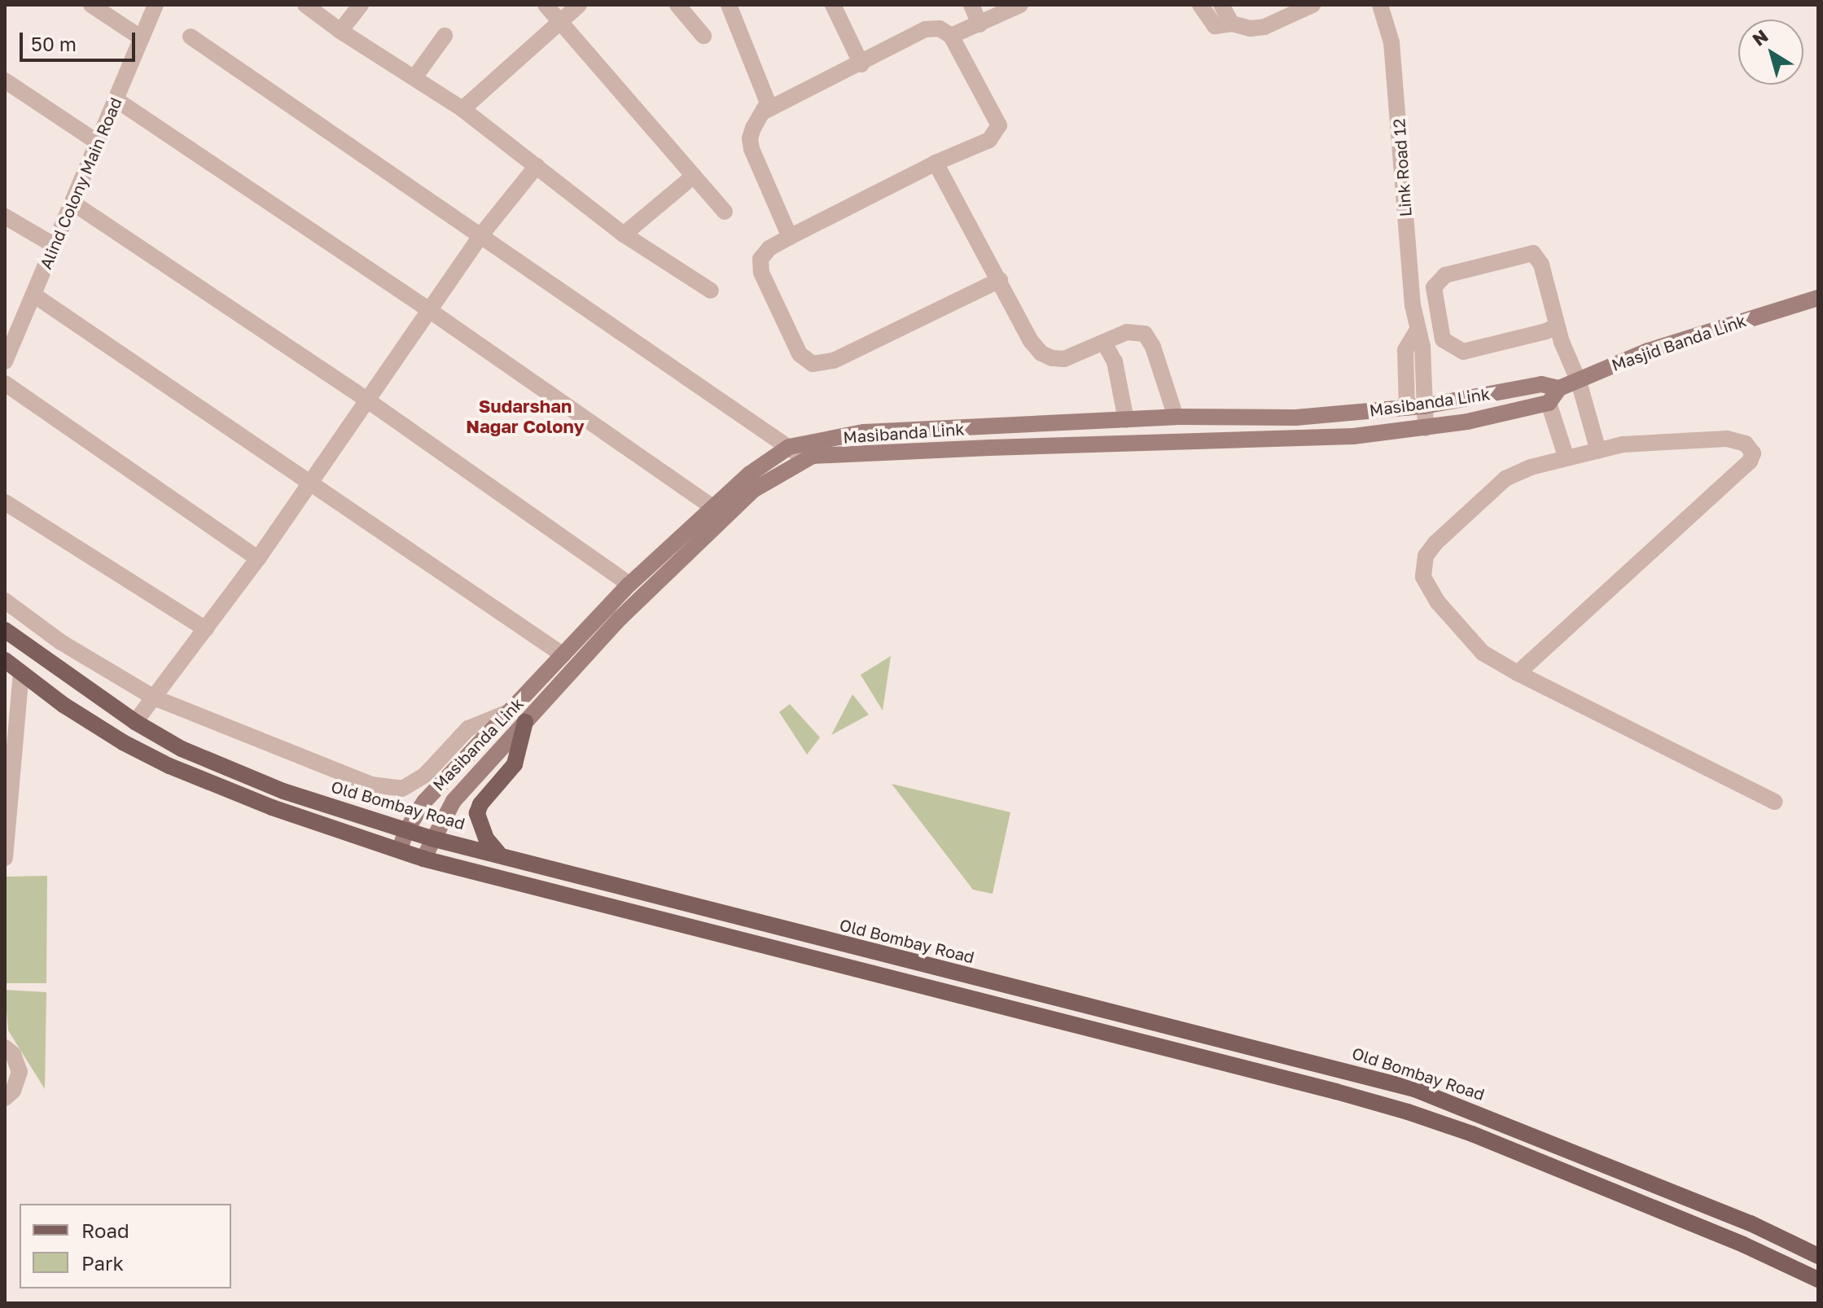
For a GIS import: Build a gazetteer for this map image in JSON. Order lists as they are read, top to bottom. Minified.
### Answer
{"streets":{"main road":["Masjid Banda Link","Masibanda Link","Old Bombay Road"],"street":["Link Road 12","Alind Colony Main Road"]},"crossings":[["Link Road 12","Masibanda Link"],["Masjid Banda Link","Masibanda Link"],["Masibanda Link","Old Bombay Road"]],"districts":["Sudarshan Nagar Colony"],"legend":["Road","Park"],"scale_bar":"50 m","north":"top left"}
